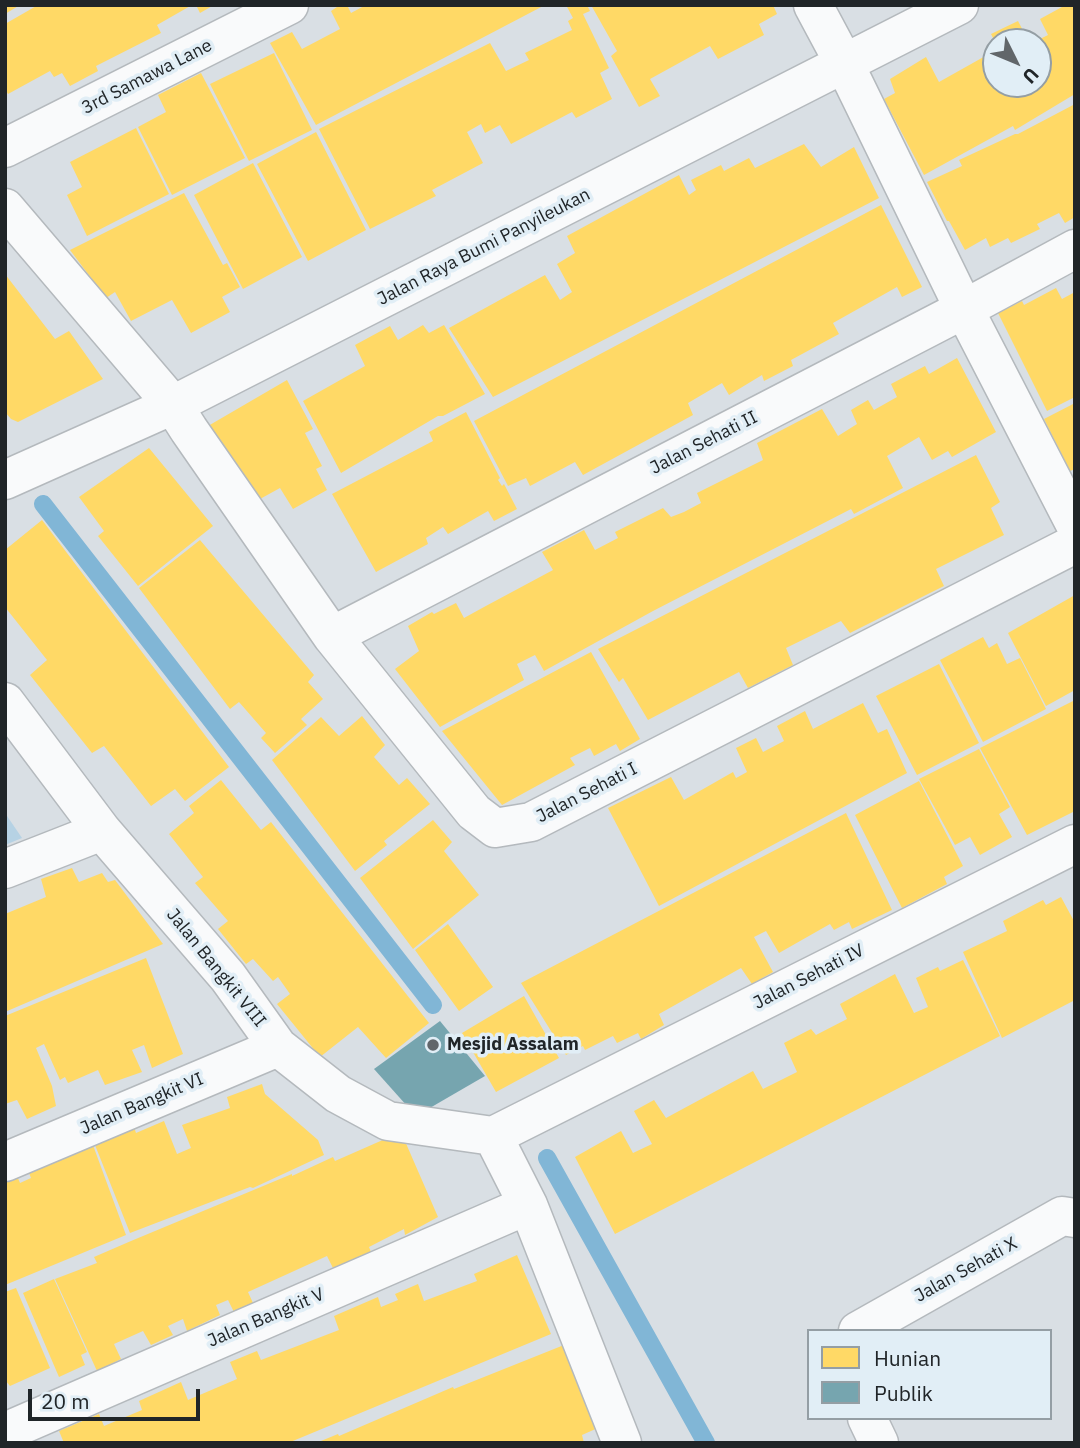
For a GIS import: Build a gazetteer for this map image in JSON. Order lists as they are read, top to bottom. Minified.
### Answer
{"streets":{"street":["3rd Samawa Lane","Jalan Raya Bumi Panyileukan","Jalan Sehati II","Jalan Sehati I","Jalan Bangkit VIII","Jalan Sehati IV","Jalan Bangkit VI","Jalan Sehati X","Jalan Bangkit V"]},"crossings":[["Jalan Raya Bumi Panyileukan","Jalan Sehati I"],["Jalan Sehati II","Jalan Sehati I"],["Jalan Bangkit VIII","Jalan Sehati IV"],["Jalan Bangkit VIII","Jalan Bangkit VI"]],"places":["Mesjid Assalam"],"legend":["Hunian","Publik"],"scale_bar":"20 m","north":"bottom right"}
